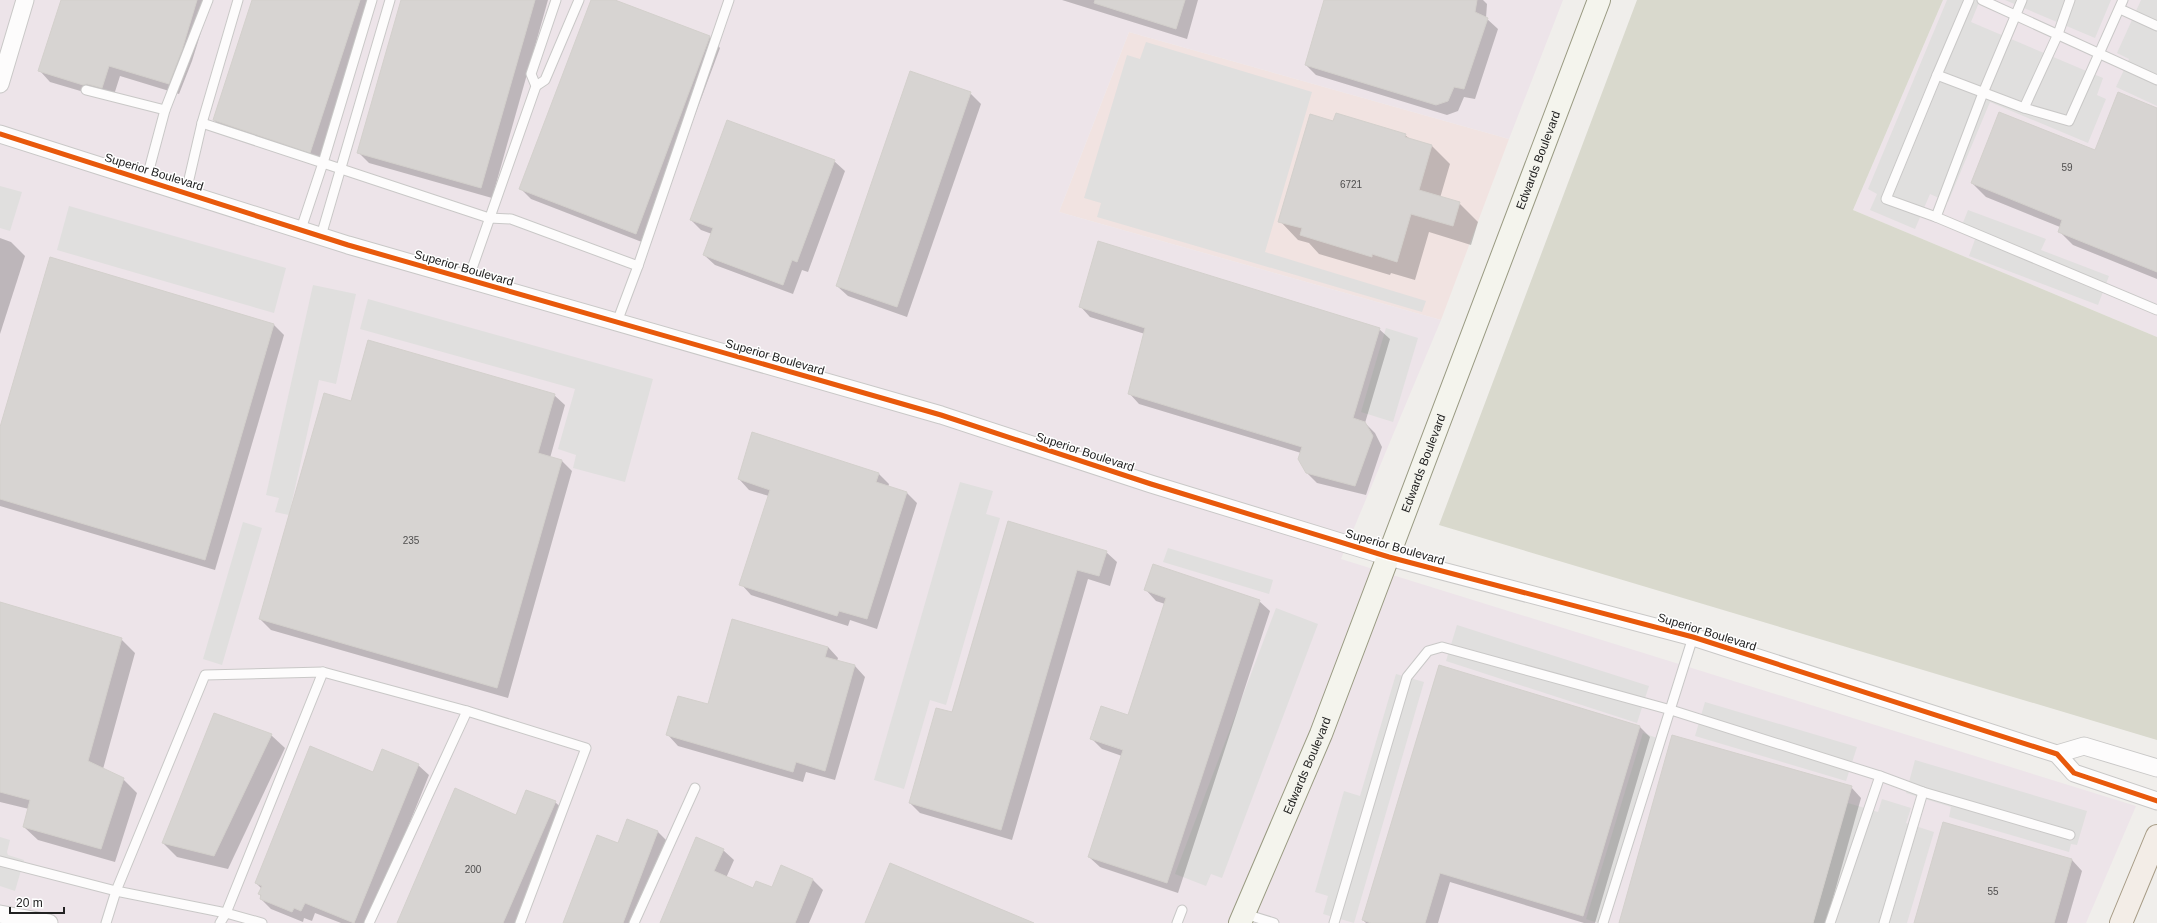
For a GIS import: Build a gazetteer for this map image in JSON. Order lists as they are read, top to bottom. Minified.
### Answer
{"streets":{"street":["Edwards Boulevard","Superior Boulevard"]},"crossings":[["Edwards Boulevard","Superior Boulevard"]],"house_numbers":["59","6721","235","200","55"],"scale_bar":"20 m"}
